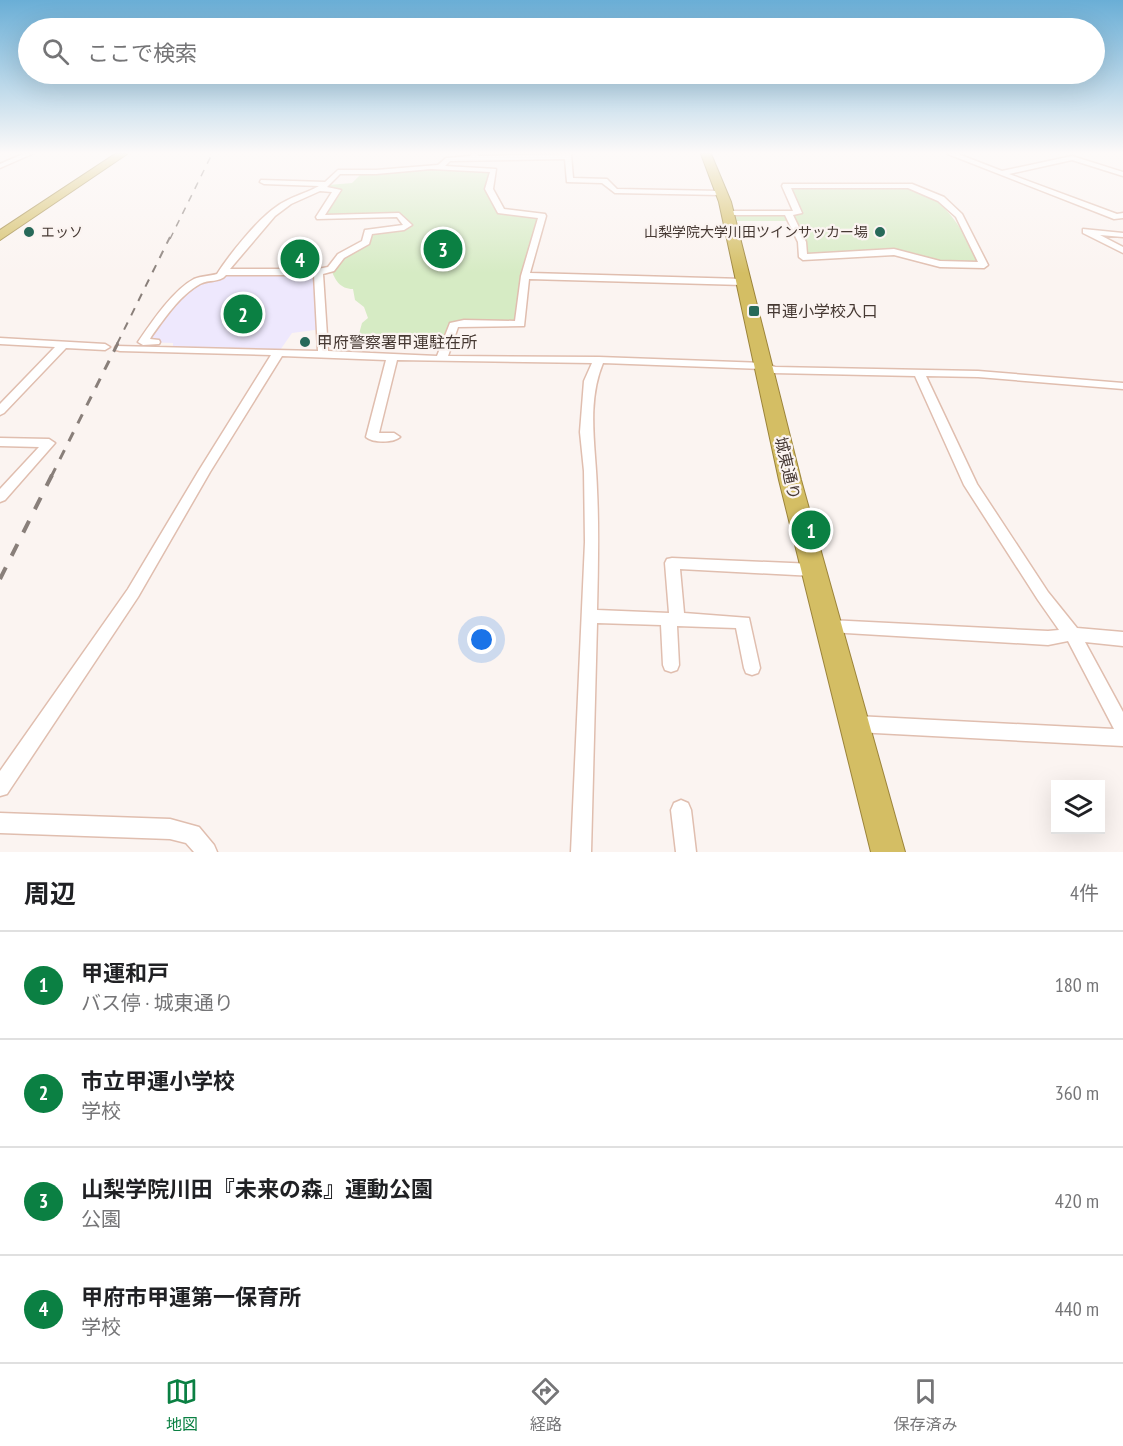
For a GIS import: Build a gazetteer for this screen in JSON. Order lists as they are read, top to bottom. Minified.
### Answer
{"streets":{"highway":["城東通り"]},"places":{"other":["エッソ","山梨学院大学川田ツインサッカー場","甲府警察署甲運駐在所"],"transit":["甲運小学校入口"]},"page":{"search":"ここで検索","pins":["3","4","2","1"],"heading":["周辺","4件"],"list":[{"mark":"1","name":"甲運和戸","note":"バス停 · 城東通り","value":"180 m"},{"mark":"2","name":"市立甲運小学校","note":"学校","value":"360 m"},{"mark":"3","name":"山梨学院川田『未来の森』運動公園","note":"公園","value":"420 m"},{"mark":"4","name":"甲府市甲運第一保育所","note":"学校","value":"440 m"}],"nav":["地図","経路","保存済み"]}}
